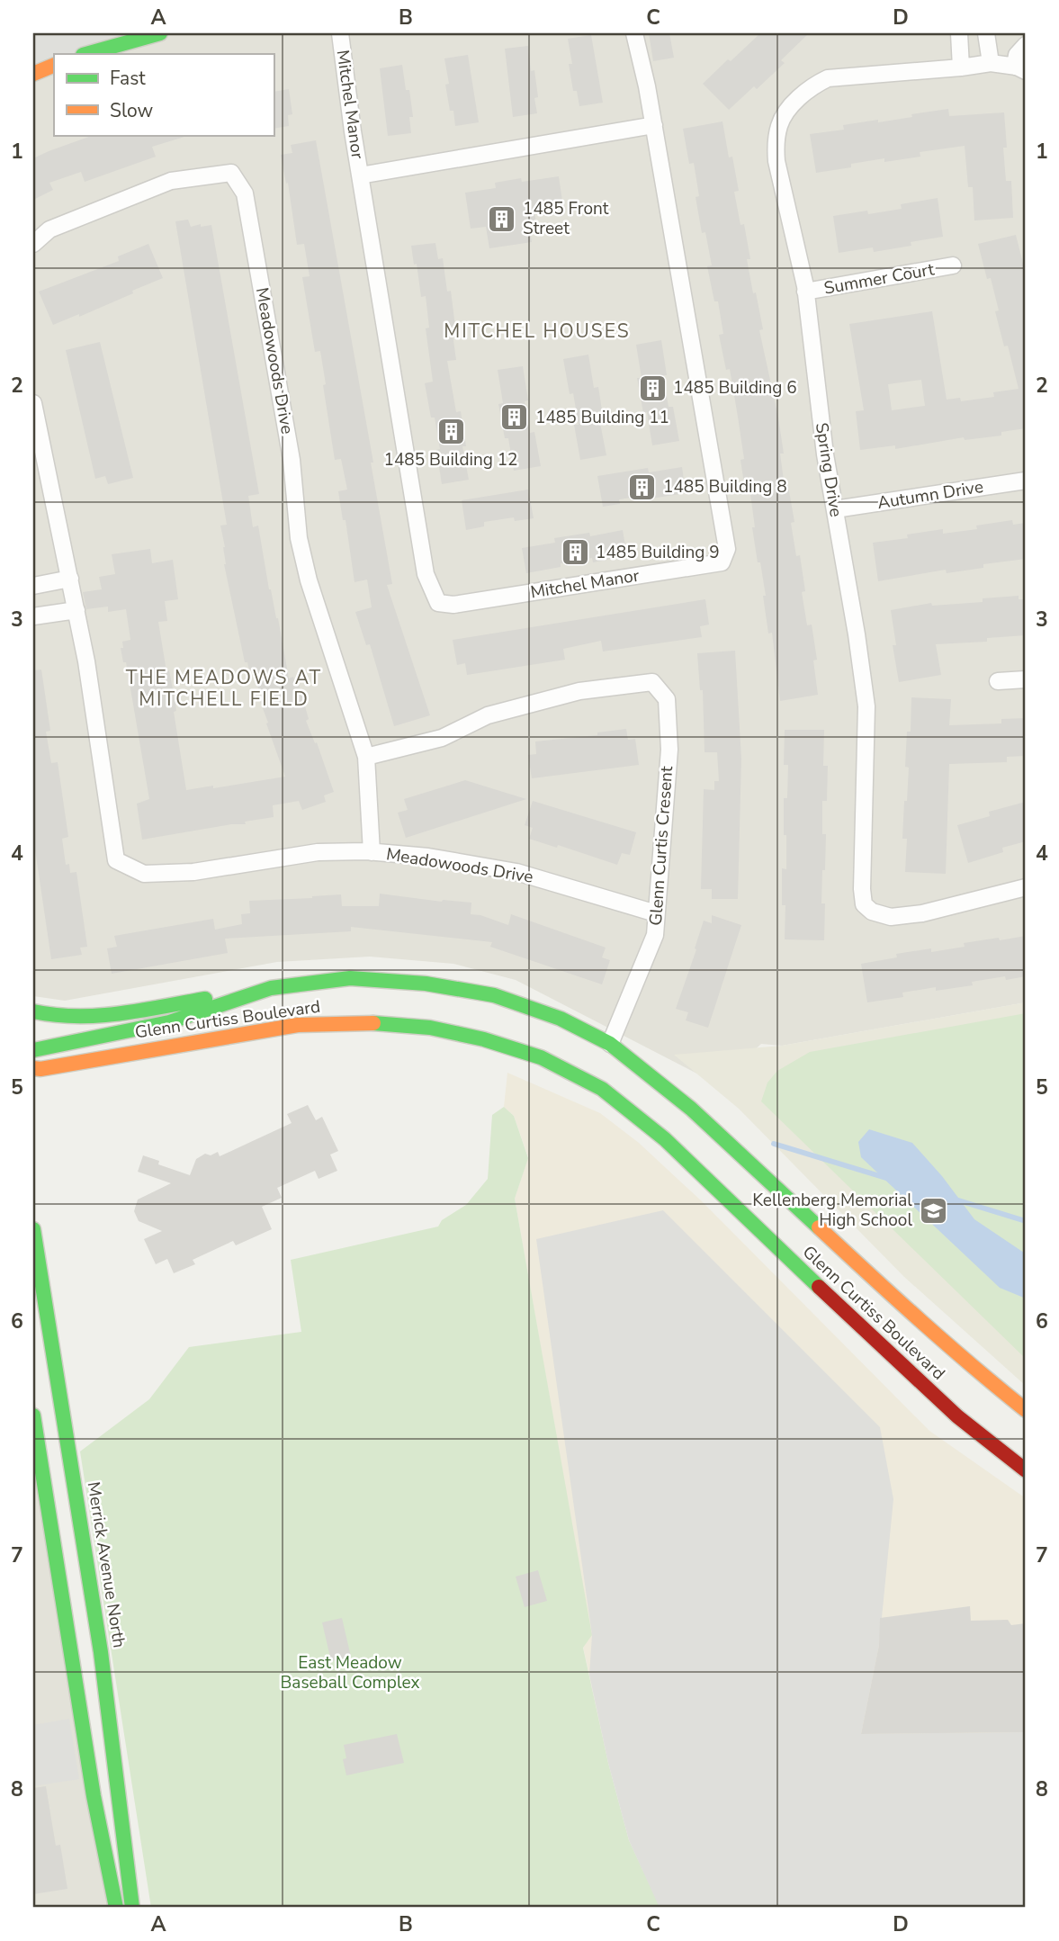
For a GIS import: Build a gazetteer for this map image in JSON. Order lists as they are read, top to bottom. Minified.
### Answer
{"streets":{"main road":["Glenn Curtiss Boulevard","Merrick Avenue North"],"street":["Mitchel Manor","Summer Court","Meadowoods Drive","Spring Drive","Autumn Drive","Glenn Curtis Cresent"]},"crossings":[["Summer Court","Spring Drive"],["Meadowoods Drive","Glenn Curtis Cresent"],["Spring Drive","Autumn Drive"],["Glenn Curtis Cresent","Glenn Curtiss Boulevard"]],"districts":["MITCHEL HOUSES","THE MEADOWS AT MITCHELL FIELD"],"parks":["East Meadow Baseball Complex"],"places":{"building":["1485 Front Street","1485 Building 6","1485 Building 11","1485 Building 12","1485 Building 8","1485 Building 9"],"school or university":["Kellenberg Memorial High School"]},"legend":["Fast","Slow"],"grid":{"columns":["A","B","C","D"],"rows":["1","2","3","4","5","6","7","8"]}}
